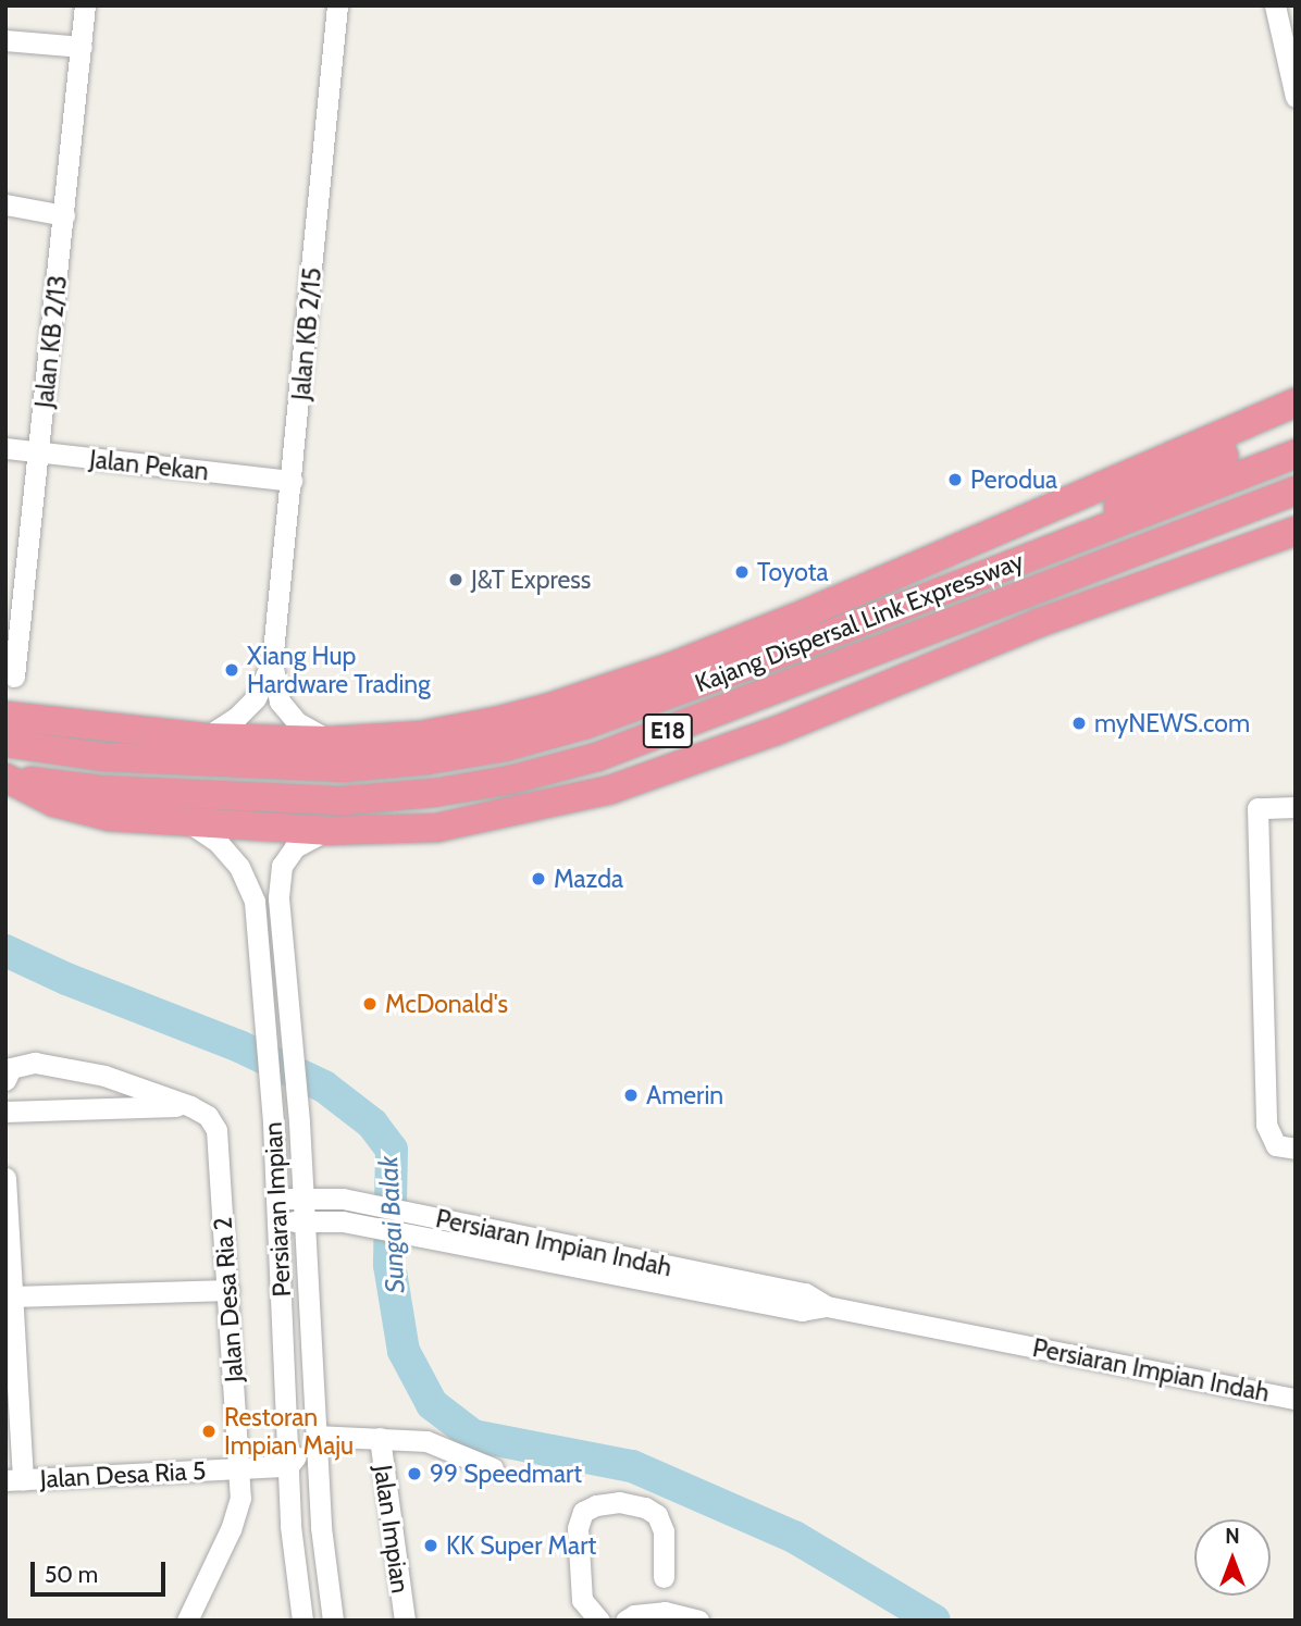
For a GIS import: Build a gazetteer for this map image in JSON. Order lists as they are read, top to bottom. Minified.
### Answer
{"streets":{"highway":["Kajang Dispersal Link Expressway","E18"],"street":["Jalan KB 2/15","Jalan KB 2/13","Jalan Pekan","Persiaran Impian","Persiaran Impian Indah","Jalan Desa Ria 2","Jalan Desa Ria 5","Jalan Impian"]},"crossings":[["Jalan KB 2/15","Jalan Pekan"],["Jalan KB 2/13","Jalan Pekan"],["Persiaran Impian","Persiaran Impian Indah"],["Persiaran Impian","Jalan Desa Ria 5"],["Jalan Desa Ria 2","Jalan Desa Ria 5"]],"water":["Sungai Balak"],"places":["Perodua","Toyota","J&T Express","Xiang Hup Hardware Trading","myNEWS.com","Mazda","McDonald's","Amerin","Restoran Impian Maju","99 Speedmart","KK Super Mart"],"scale_bar":"50 m","north":"top"}
